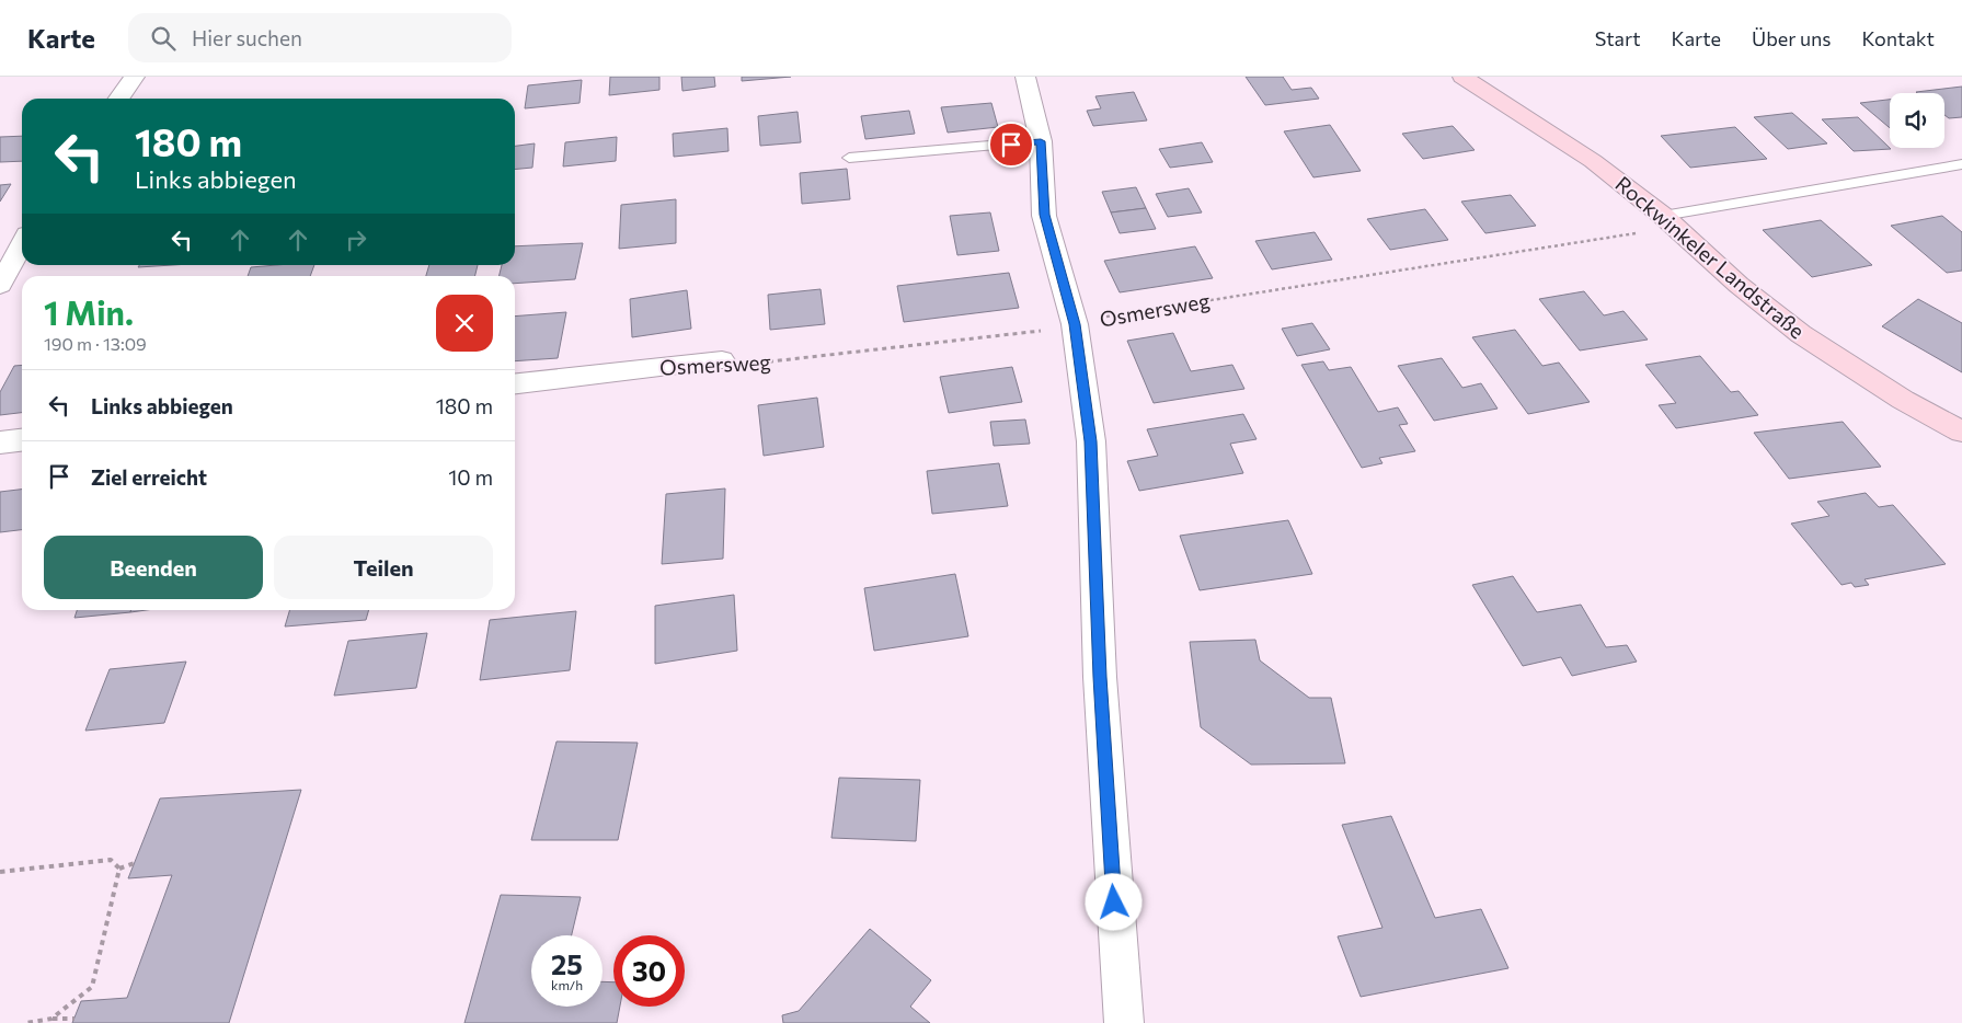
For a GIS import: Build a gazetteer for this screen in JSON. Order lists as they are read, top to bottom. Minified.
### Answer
{"streets":{"main road":["Rockwinkeler Landstraße"],"street":["Osmersweg"]},"crossings":[["Rockwinkeler Landstraße","Osmersweg"]],"page":{"header":"Karte","search":"Hier suchen","nav":["Start","Karte","Über uns","Kontakt"],"turn":["180 m","Links abbiegen"],"heading":["1 Min.","190 m · 13:09"],"list":[{"name":"Links abbiegen","value":"180 m"},{"name":"Ziel erreicht","value":"10 m"}],"buttons":["Beenden","Teilen"],"speed":"25 km/h","limit":"30"}}
